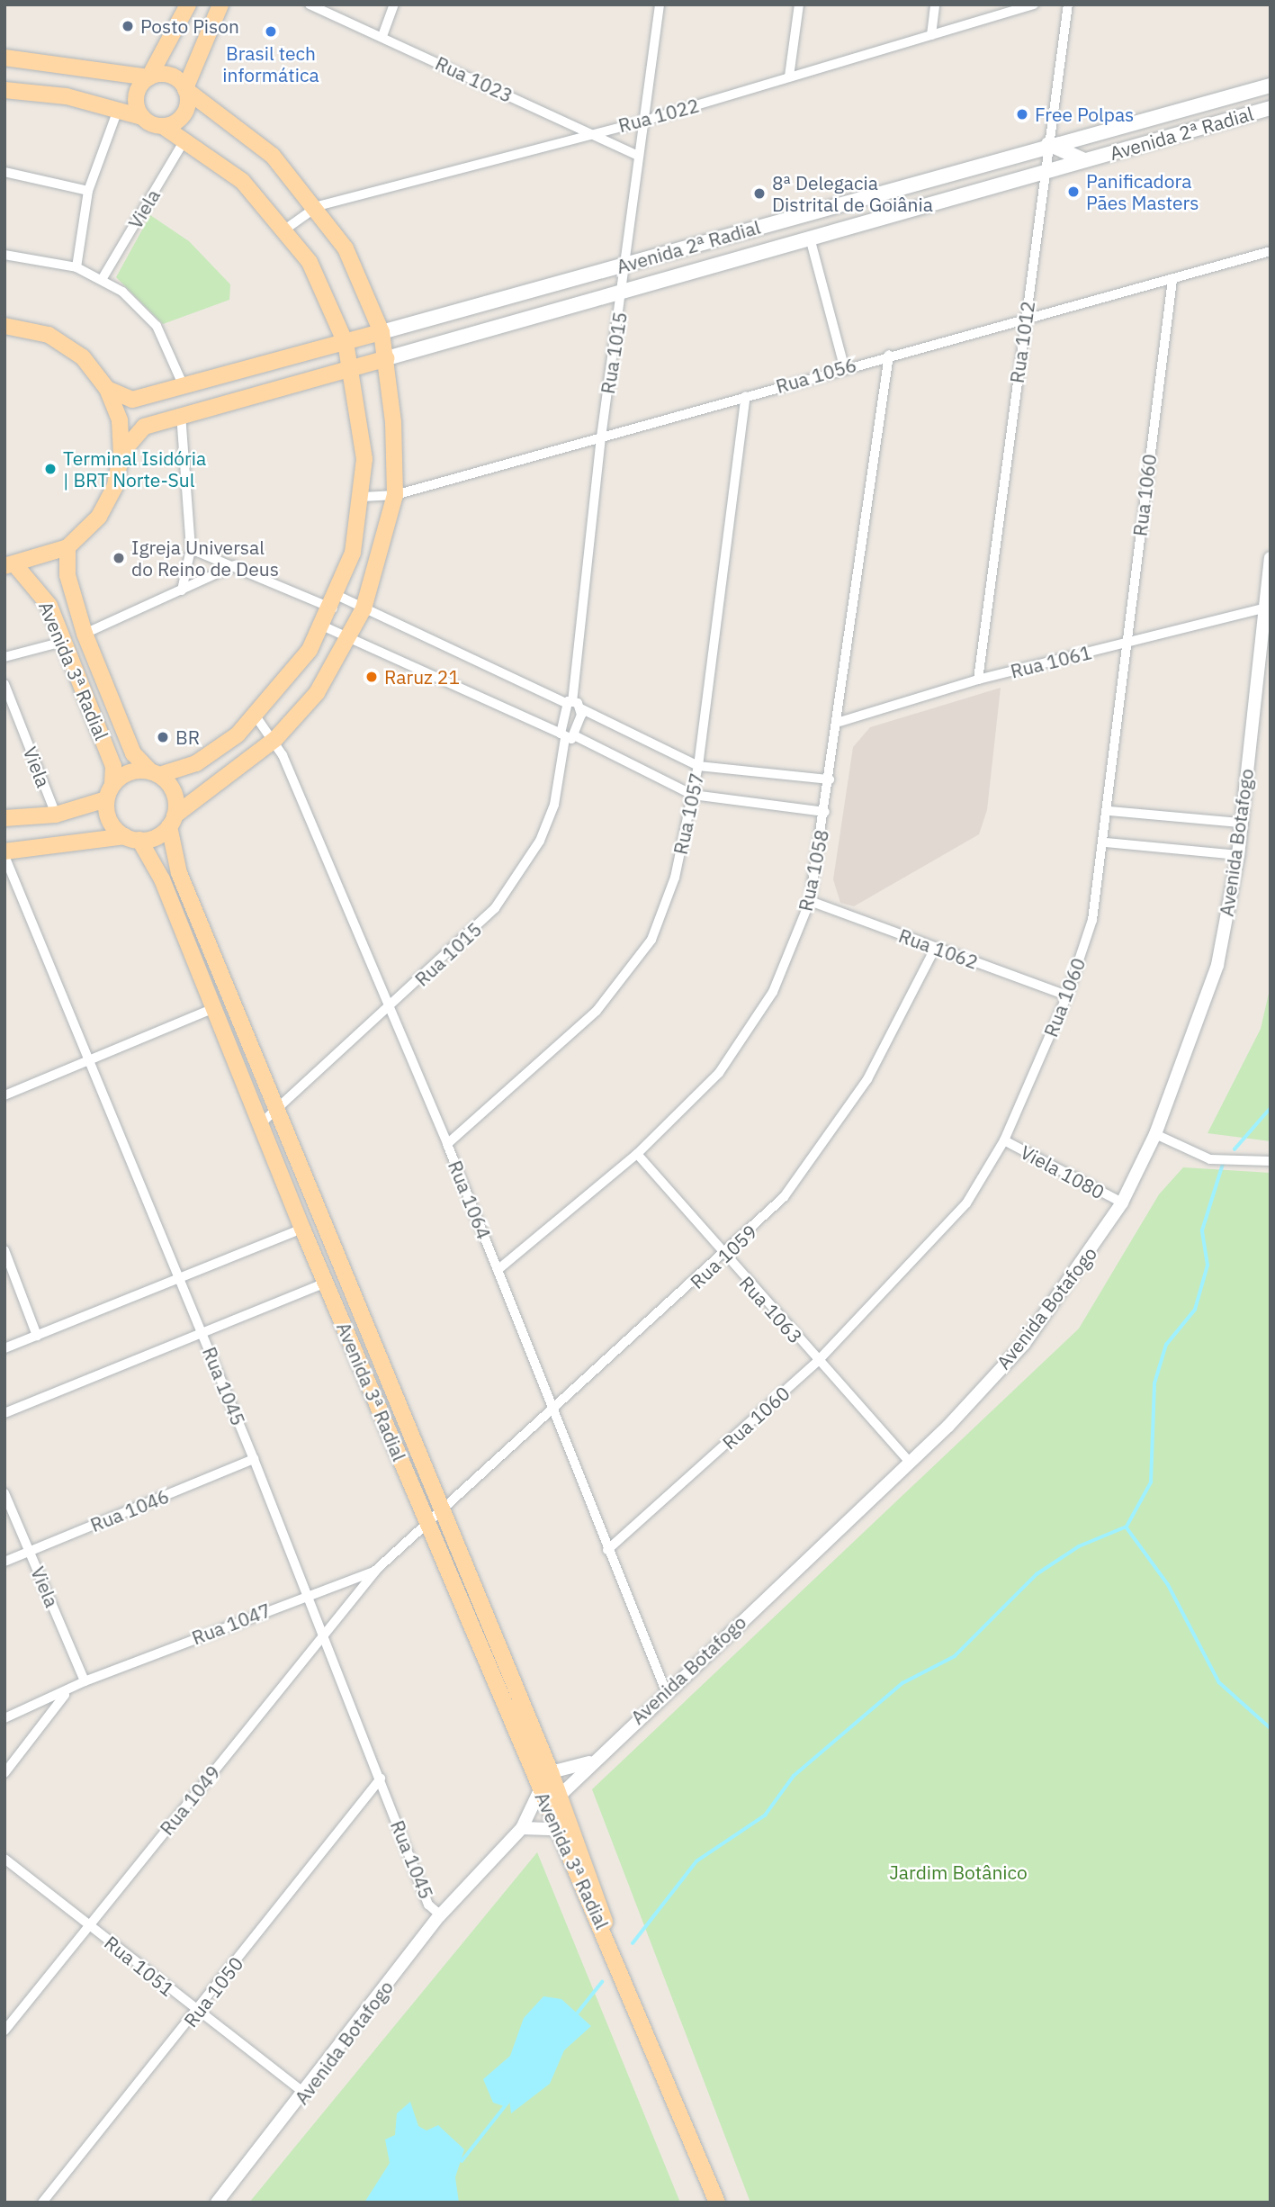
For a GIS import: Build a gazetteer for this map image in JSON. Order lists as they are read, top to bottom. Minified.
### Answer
{"streets":{"main road":["Avenida 2ª Radial","Avenida 3ª Radial"],"street":["Rua 1023","Rua 1022","Viela","Rua 1012","Rua 1015","Rua 1056","Rua 1060","Rua 1061","Rua 1057","Avenida Botafogo","Rua 1058","Rua 1062","Viela 1080","Rua 1064","Rua 1059","Rua 1063","Rua 1045","Rua 1046","Rua 1047","Rua 1049","Rua 1051","Rua 1050"]},"crossings":[["Rua 1023","Rua 1022"],["Rua 1023","Rua 1015"],["Rua 1022","Rua 1015"],["Avenida 2ª Radial","Rua 1012"],["Avenida 2ª Radial","Rua 1015"],["Viela","Rua 1046"],["Viela","Rua 1047"],["Rua 1012","Rua 1056"],["Rua 1012","Rua 1061"],["Rua 1015","Rua 1056"],["Rua 1015","Avenida 3ª Radial"],["Rua 1015","Rua 1064"],["Rua 1056","Rua 1060"],["Rua 1056","Rua 1057"],["Rua 1056","Rua 1058"],["Rua 1060","Rua 1061"],["Rua 1060","Rua 1062"],["Rua 1060","Viela 1080"],["Rua 1060","Rua 1064"],["Rua 1060","Rua 1063"],["Rua 1061","Avenida Botafogo"],["Rua 1061","Rua 1058"],["Avenida 3ª Radial","Avenida Botafogo"],["Avenida 3ª Radial","Rua 1059"],["Avenida 3ª Radial","Rua 1047"],["Rua 1057","Rua 1064"],["Avenida Botafogo","Viela 1080"],["Avenida Botafogo","Rua 1064"],["Avenida Botafogo","Rua 1063"],["Avenida Botafogo","Rua 1045"],["Avenida Botafogo","Rua 1051"],["Rua 1058","Rua 1062"],["Rua 1058","Rua 1064"],["Rua 1058","Rua 1063"],["Rua 1062","Rua 1059"],["Rua 1064","Rua 1059"],["Rua 1059","Rua 1063"],["Rua 1059","Rua 1047"],["Rua 1045","Rua 1046"],["Rua 1045","Rua 1047"],["Rua 1045","Rua 1049"],["Rua 1045","Rua 1050"],["Rua 1047","Rua 1049"],["Rua 1049","Rua 1051"],["Rua 1051","Rua 1050"]],"parks":["Jardim Botânico"],"places":["Posto Pison","Brasil tech informática","Free Polpas","Panificadora Pães Masters","8ª Delegacia Distrital de Goiânia","Terminal Isidória | BRT Norte-Sul","Igreja Universal do Reino de Deus","Raruz 21","BR"]}
